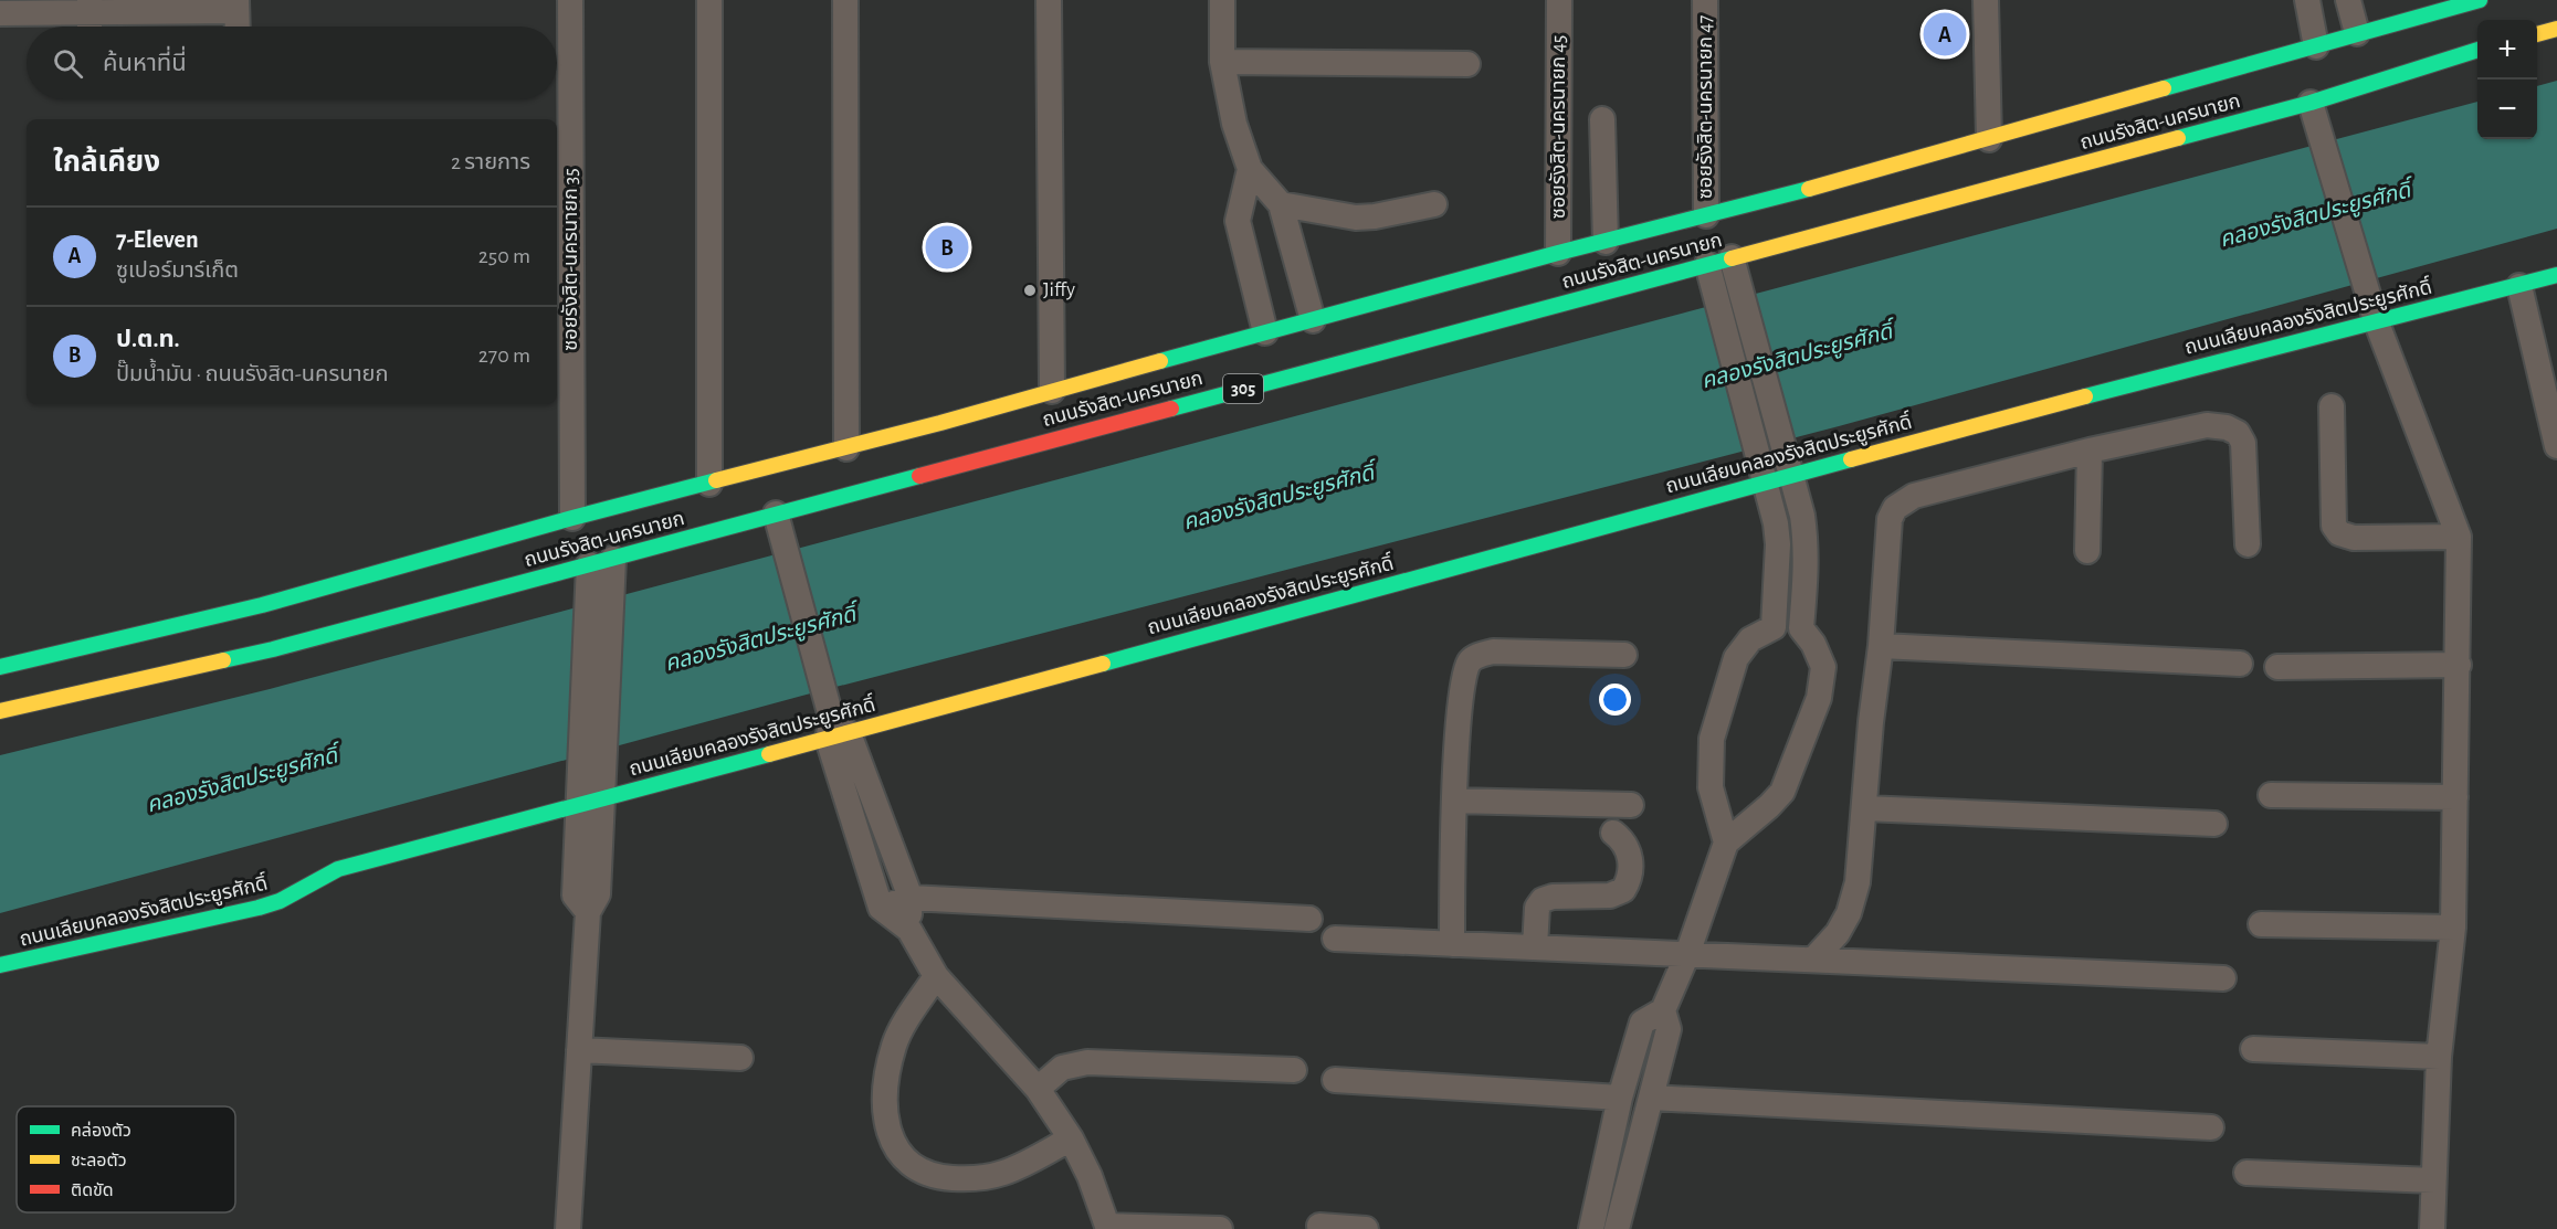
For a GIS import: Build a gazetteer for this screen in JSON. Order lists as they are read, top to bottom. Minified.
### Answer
{"streets":{"main road":["ถนนรังสิต-นครนายก","ถนนเลียบคลองรังสิตประยูรศักดิ์","305"],"street":["ซอยรังสิต-นครนายก 47","ซอยรังสิต-นครนายก 45","ซอยรังสิต-นครนายก 35"]},"crossings":[["ซอยรังสิต-นครนายก 47","ถนนรังสิต-นครนายก"],["ถนนรังสิต-นครนายก","ซอยรังสิต-นครนายก 45"],["ถนนรังสิต-นครนายก","ซอยรังสิต-นครนายก 35"]],"water":["คลองรังสิตประยูรศักดิ์"],"places":["Jiffy"],"legend":["คล่องตัว","ชะลอตัว","ติดขัด"],"page":{"pins":["A","B"],"map_buttons":["+","−"],"search":"ค้นหาที่นี่","heading":["ใกล้เคียง","2 รายการ"],"list":[{"mark":"A","name":"7-Eleven","note":"ซูเปอร์มาร์เก็ต","value":"250 m"},{"mark":"B","name":"ป.ต.ท.","note":"ปั๊มน้ำมัน · ถนนรังสิต-นครนายก","value":"270 m"}]}}
